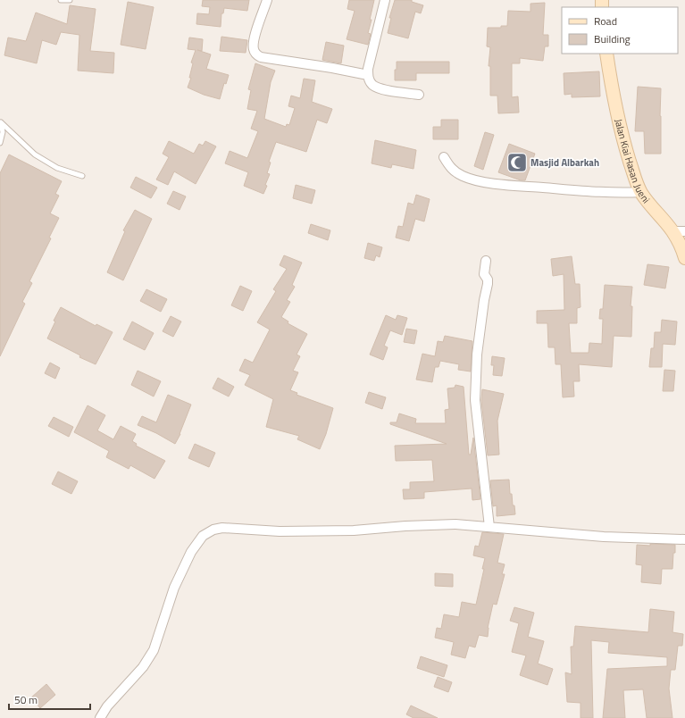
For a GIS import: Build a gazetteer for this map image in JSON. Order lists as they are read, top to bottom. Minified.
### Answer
{"streets":{"street":["Jalan Kiai Hasan Jueni"]},"places":{"mosque":["Masjid Albarkah"]},"legend":["Road","Building"],"scale_bar":"50 m"}
